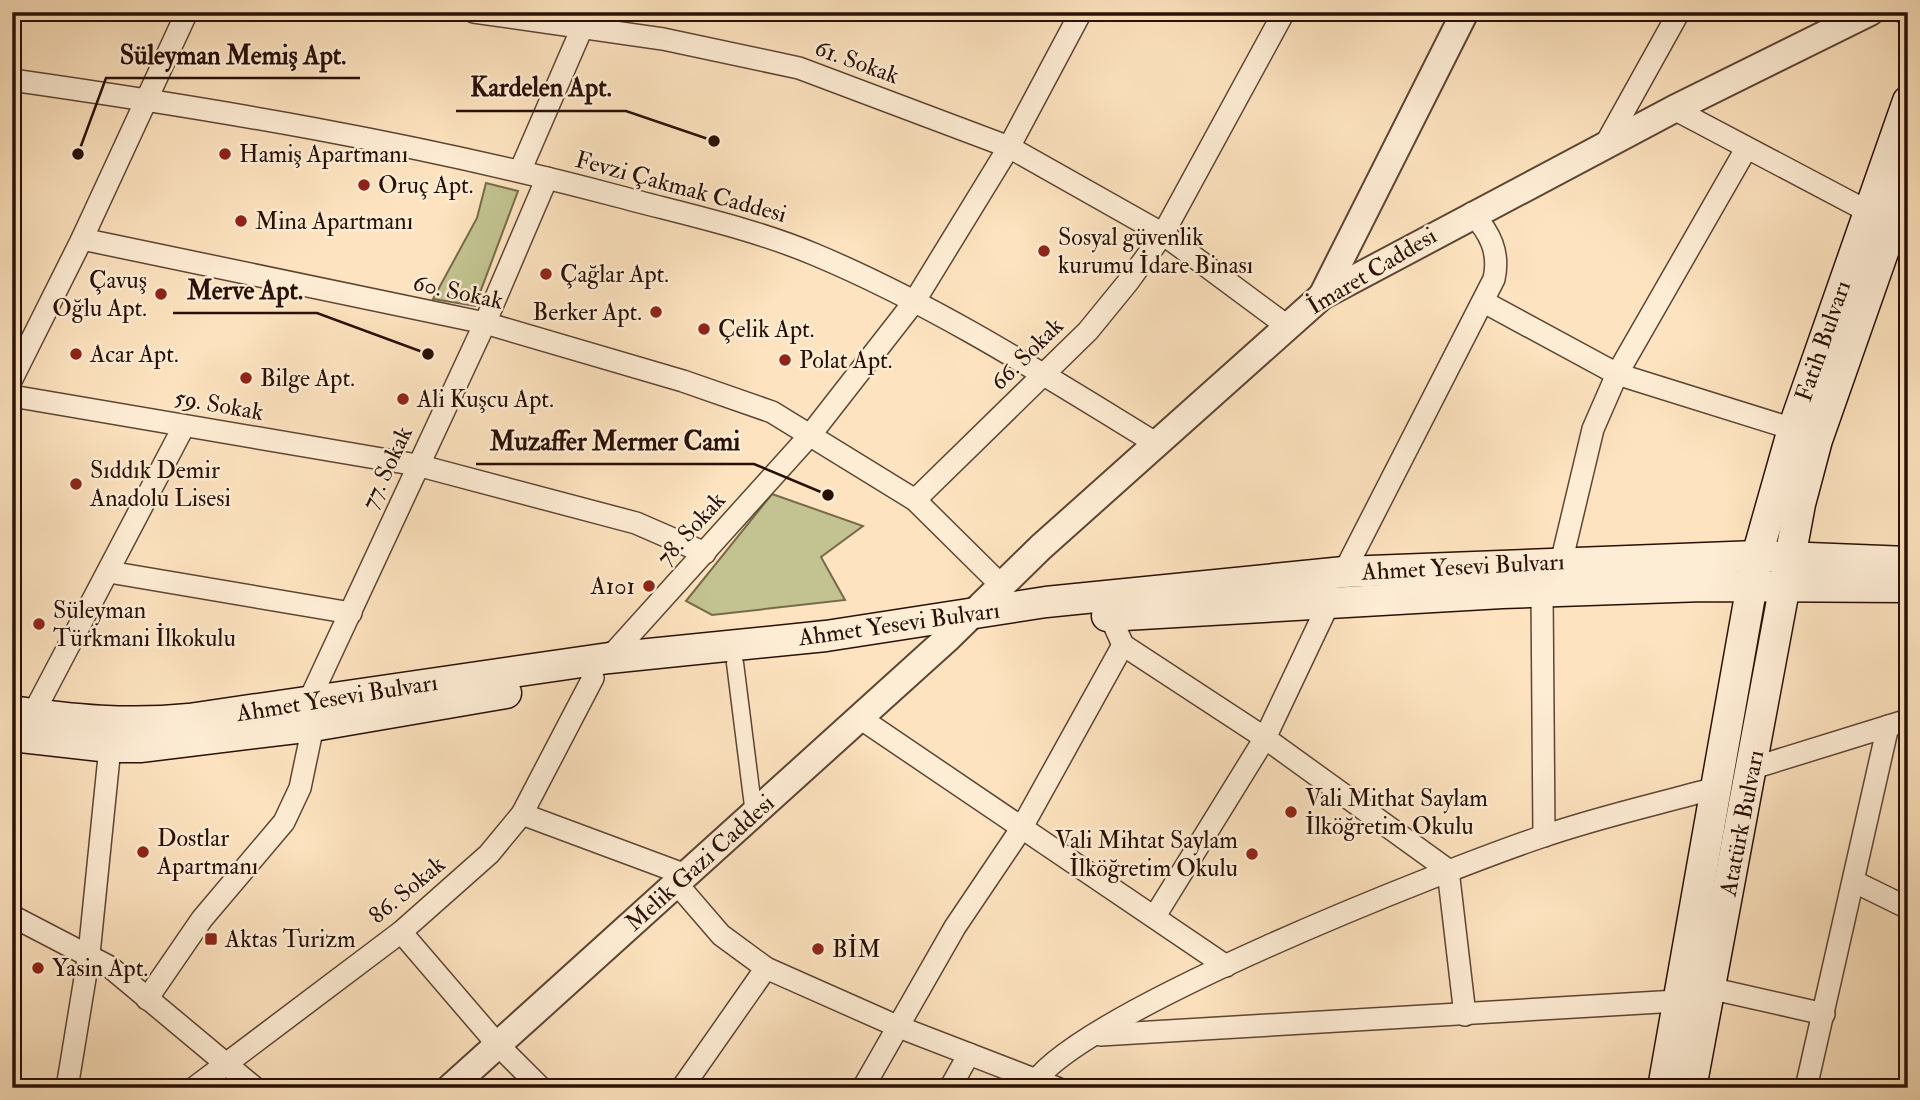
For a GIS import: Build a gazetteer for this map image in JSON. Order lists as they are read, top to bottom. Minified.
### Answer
{"streets":{"main road":["Fatih Bulvarı","Ahmet Yesevi Bulvarı","Atatürk Bulvarı"],"street":["61. Sokak","Fevzi Çakmak Caddesi","İmaret Caddesi","60. Sokak","66. Sokak","59. Sokak","77. Sokak","78. Sokak","Melik Gazi Caddesi","86. Sokak"]},"crossings":[["61. Sokak","İmaret Caddesi"],["61. Sokak","66. Sokak"],["61. Sokak","78. Sokak"],["Fevzi Çakmak Caddesi","İmaret Caddesi"],["Fevzi Çakmak Caddesi","66. Sokak"],["Fevzi Çakmak Caddesi","77. Sokak"],["Fevzi Çakmak Caddesi","78. Sokak"],["İmaret Caddesi","60. Sokak"],["İmaret Caddesi","Ahmet Yesevi Bulvarı"],["İmaret Caddesi","Melik Gazi Caddesi"],["60. Sokak","66. Sokak"],["60. Sokak","77. Sokak"],["60. Sokak","78. Sokak"],["Fatih Bulvarı","Ahmet Yesevi Bulvarı"],["Fatih Bulvarı","Atatürk Bulvarı"],["59. Sokak","77. Sokak"],["59. Sokak","78. Sokak"],["77. Sokak","Ahmet Yesevi Bulvarı"],["78. Sokak","Ahmet Yesevi Bulvarı"],["78. Sokak","86. Sokak"],["Ahmet Yesevi Bulvarı","Atatürk Bulvarı"],["Ahmet Yesevi Bulvarı","Melik Gazi Caddesi"],["Ahmet Yesevi Bulvarı","86. Sokak"]],"places":{"other":["Kardelen Apt.","Süleyman Memiş Apt.","Hamiş Apartmanı","Oruç Apt.","Mina Apartmanı","Sosyal güvenlik kurumu İdare Binası","Çağlar Apt.","Çavuş Oğlu Apt.","Berker Apt.","Çelik Apt.","Acar Apt.","Merve Apt.","Polat Apt.","Bilge Apt.","Ali Kuşcu Apt.","Sıddık Demir Anadolu Lisesi","Muzaffer Mermer Cami","A101","Süleyman Türkmani İlkokulu","Vali Mithat Saylam İlköğretim Okulu","Dostlar Apartmanı","Vali Mihtat Saylam İlköğretim Okulu","BİM","Yasin Apt."],"transit":["Aktas Turizm"]}}
